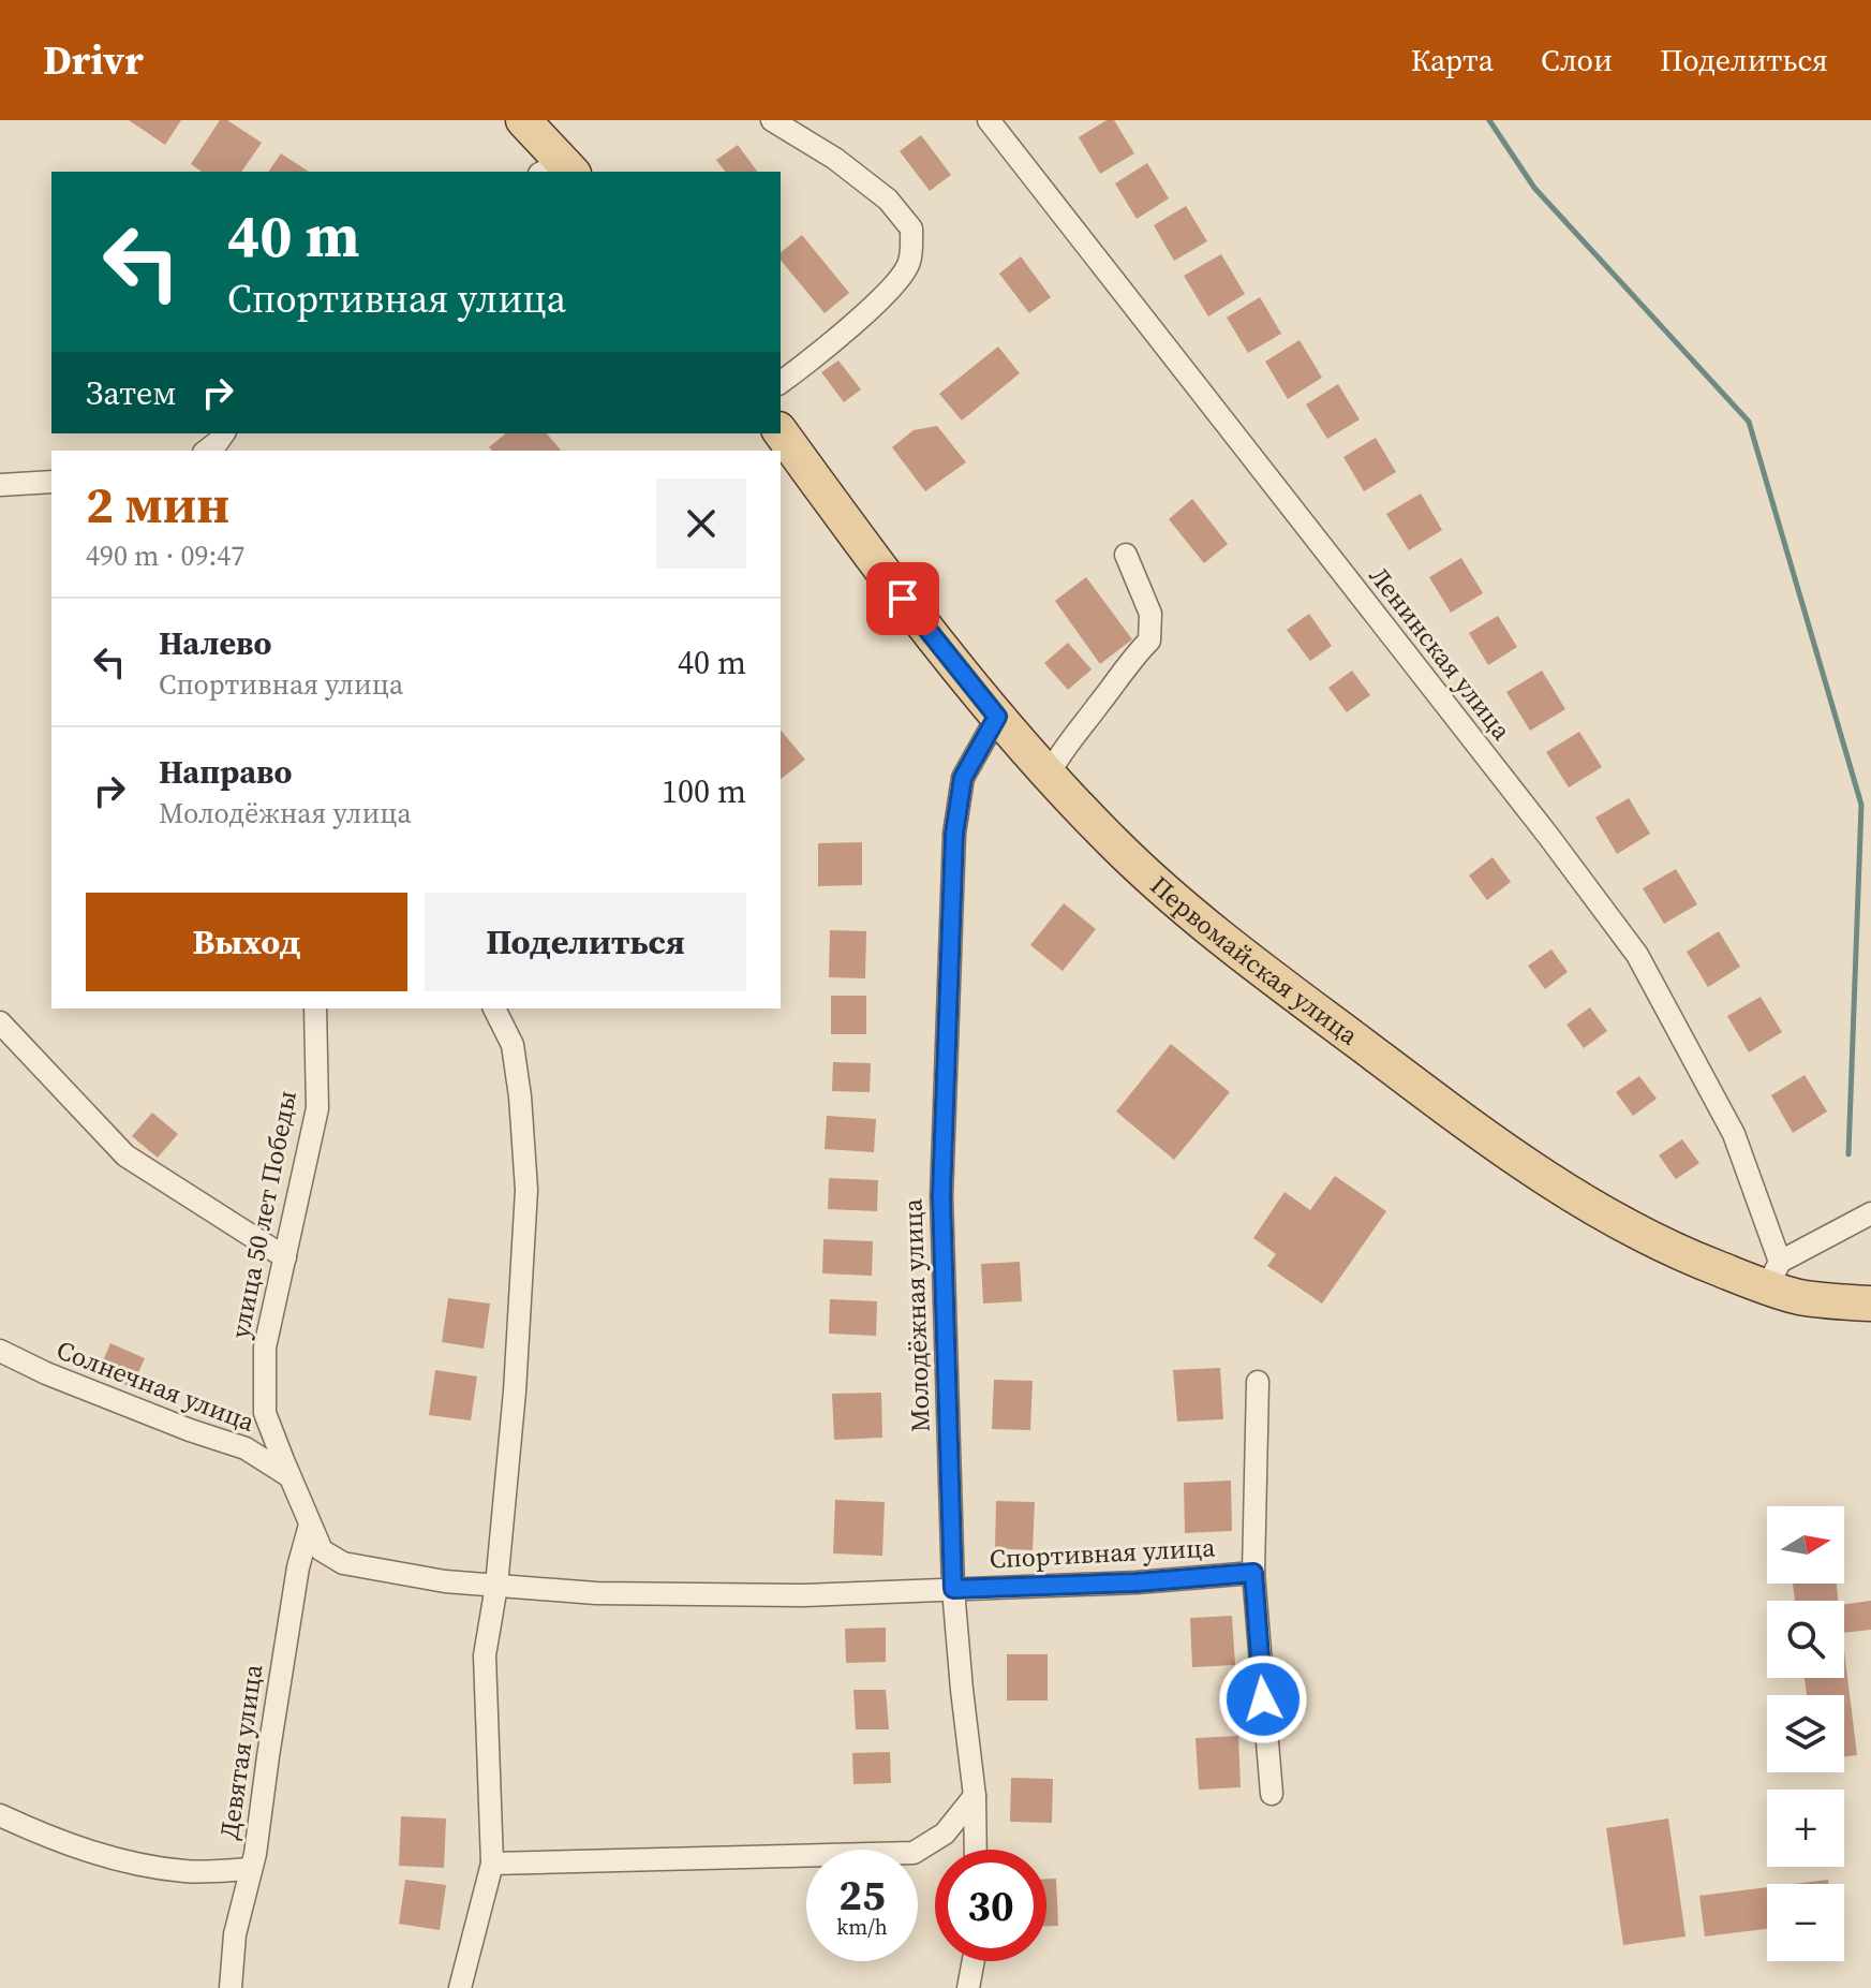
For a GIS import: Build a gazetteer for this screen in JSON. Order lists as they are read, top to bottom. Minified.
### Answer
{"streets":{"main road":["Первомайская улица"],"street":["Ленинская улица","улица 50 лет Победы","Молодёжная улица","Солнечная улица","Спортивная улица","Девятая улица"]},"crossings":[["Ленинская улица","Первомайская улица"],["Первомайская улица","Молодёжная улица"],["улица 50 лет Победы","Молодёжная улица"],["улица 50 лет Победы","Солнечная улица"],["улица 50 лет Победы","Спортивная улица"],["улица 50 лет Победы","Девятая улица"],["Молодёжная улица","Спортивная улица"]],"north":"right","page":{"header":"Drivr","nav":["Карта","Слои","Поделиться"],"turn":["40 m","Спортивная улица"],"then":"Затем","heading":["2 мин","490 m · 09:47"],"list":[{"name":"Налево","note":"Спортивная улица","value":"40 m"},{"name":"Направо","note":"Молодёжная улица","value":"100 m"}],"buttons":["Выход","Поделиться"],"map_buttons":["+","−"],"speed":"25 km/h","limit":"30"}}
